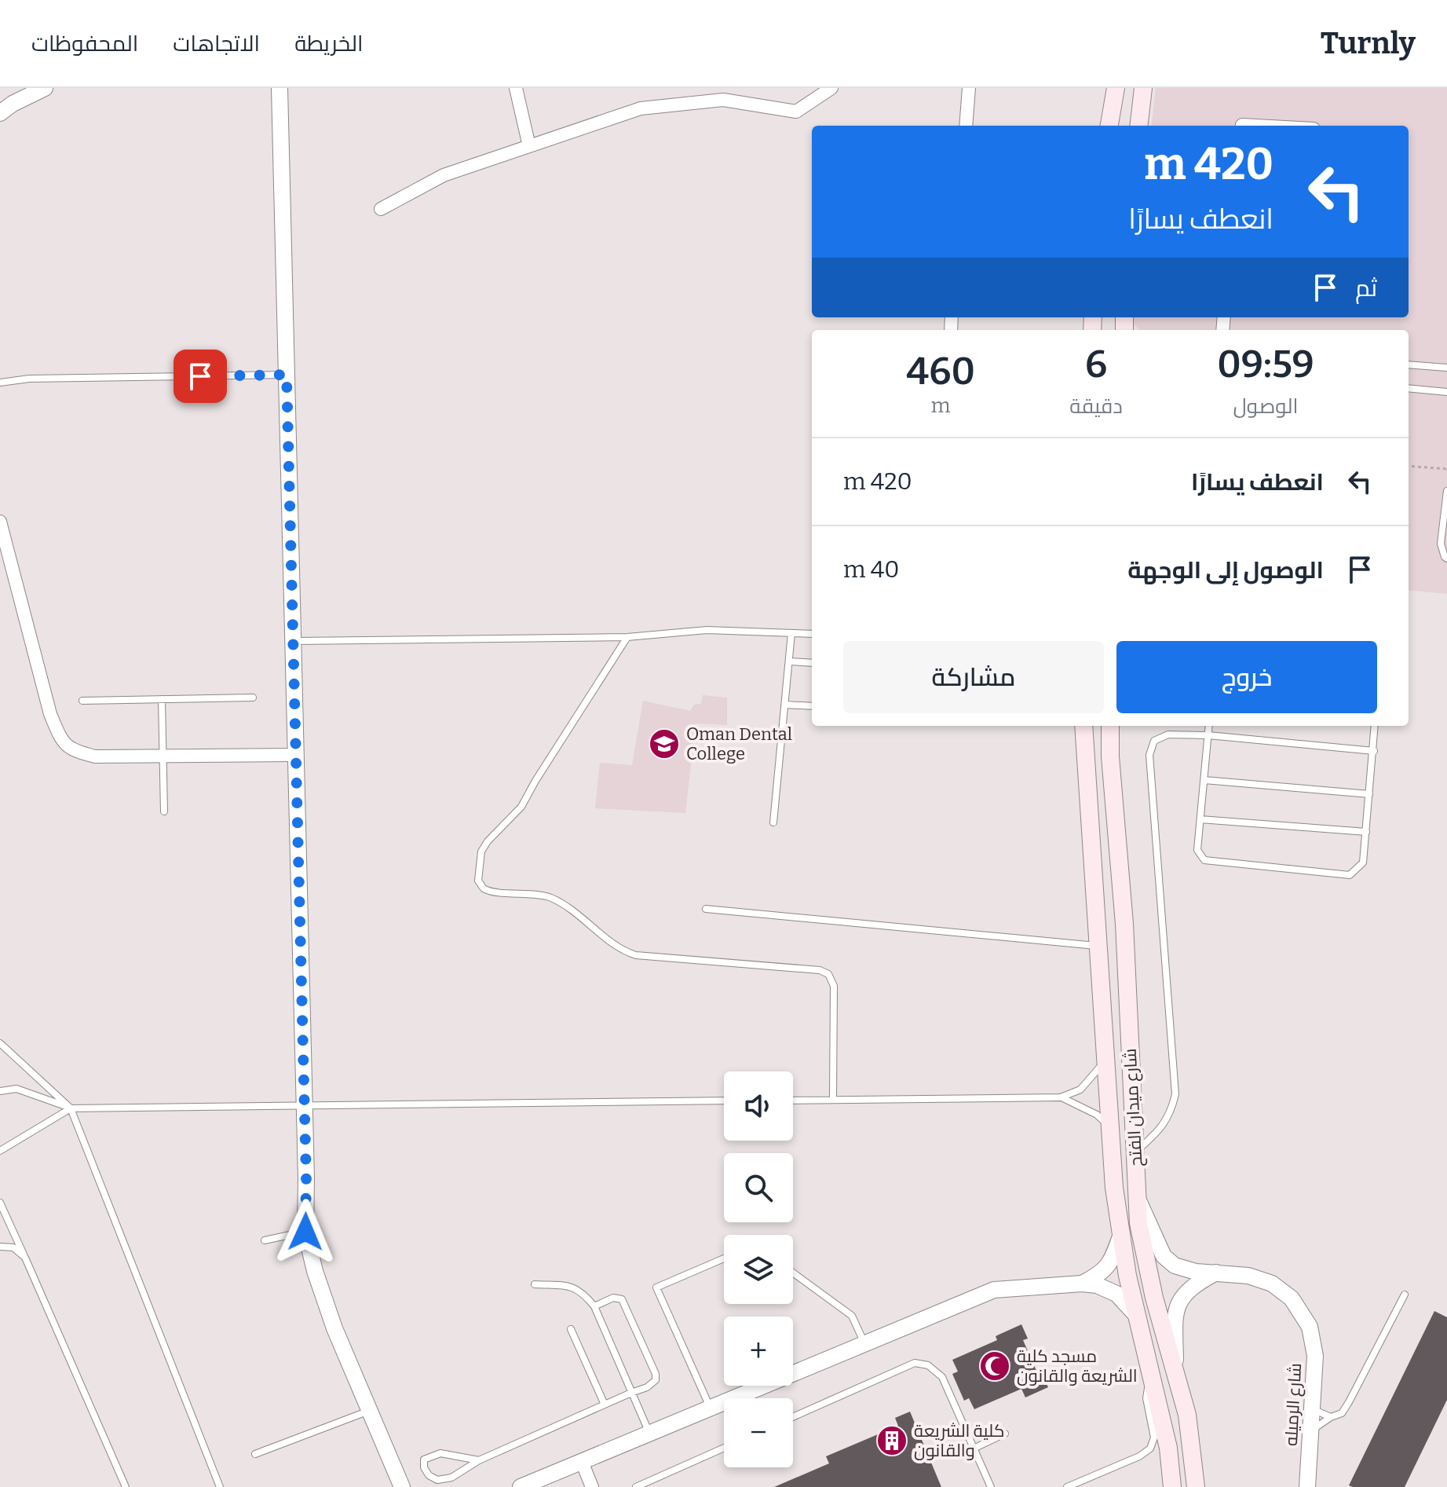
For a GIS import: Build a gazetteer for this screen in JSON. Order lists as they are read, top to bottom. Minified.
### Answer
{"streets":{"main road":["شارع ميدان الفتح"],"street":["شارع الرميله"]},"crossings":[["شارع ميدان الفتح","شارع الرميله"]],"places":{"school or university":["Oman Dental College"],"mosque":["مسجد كلية الشريعة والقانون"],"building":["كلية الشريعة والقانون"]},"page":{"header":"Turnly","nav":["الخريطة","الاتجاهات","المحفوظات"],"turn":["420 m","انعطف يسارًا"],"then":"ثم","eta":["09:59","الوصول","6","دقيقة","460","m"],"list":[{"name":"انعطف يسارًا","value":"420 m"},{"name":"الوصول إلى الوجهة","value":"40 m"}],"buttons":["خروج","مشاركة"],"map_buttons":["+","−"]}}
